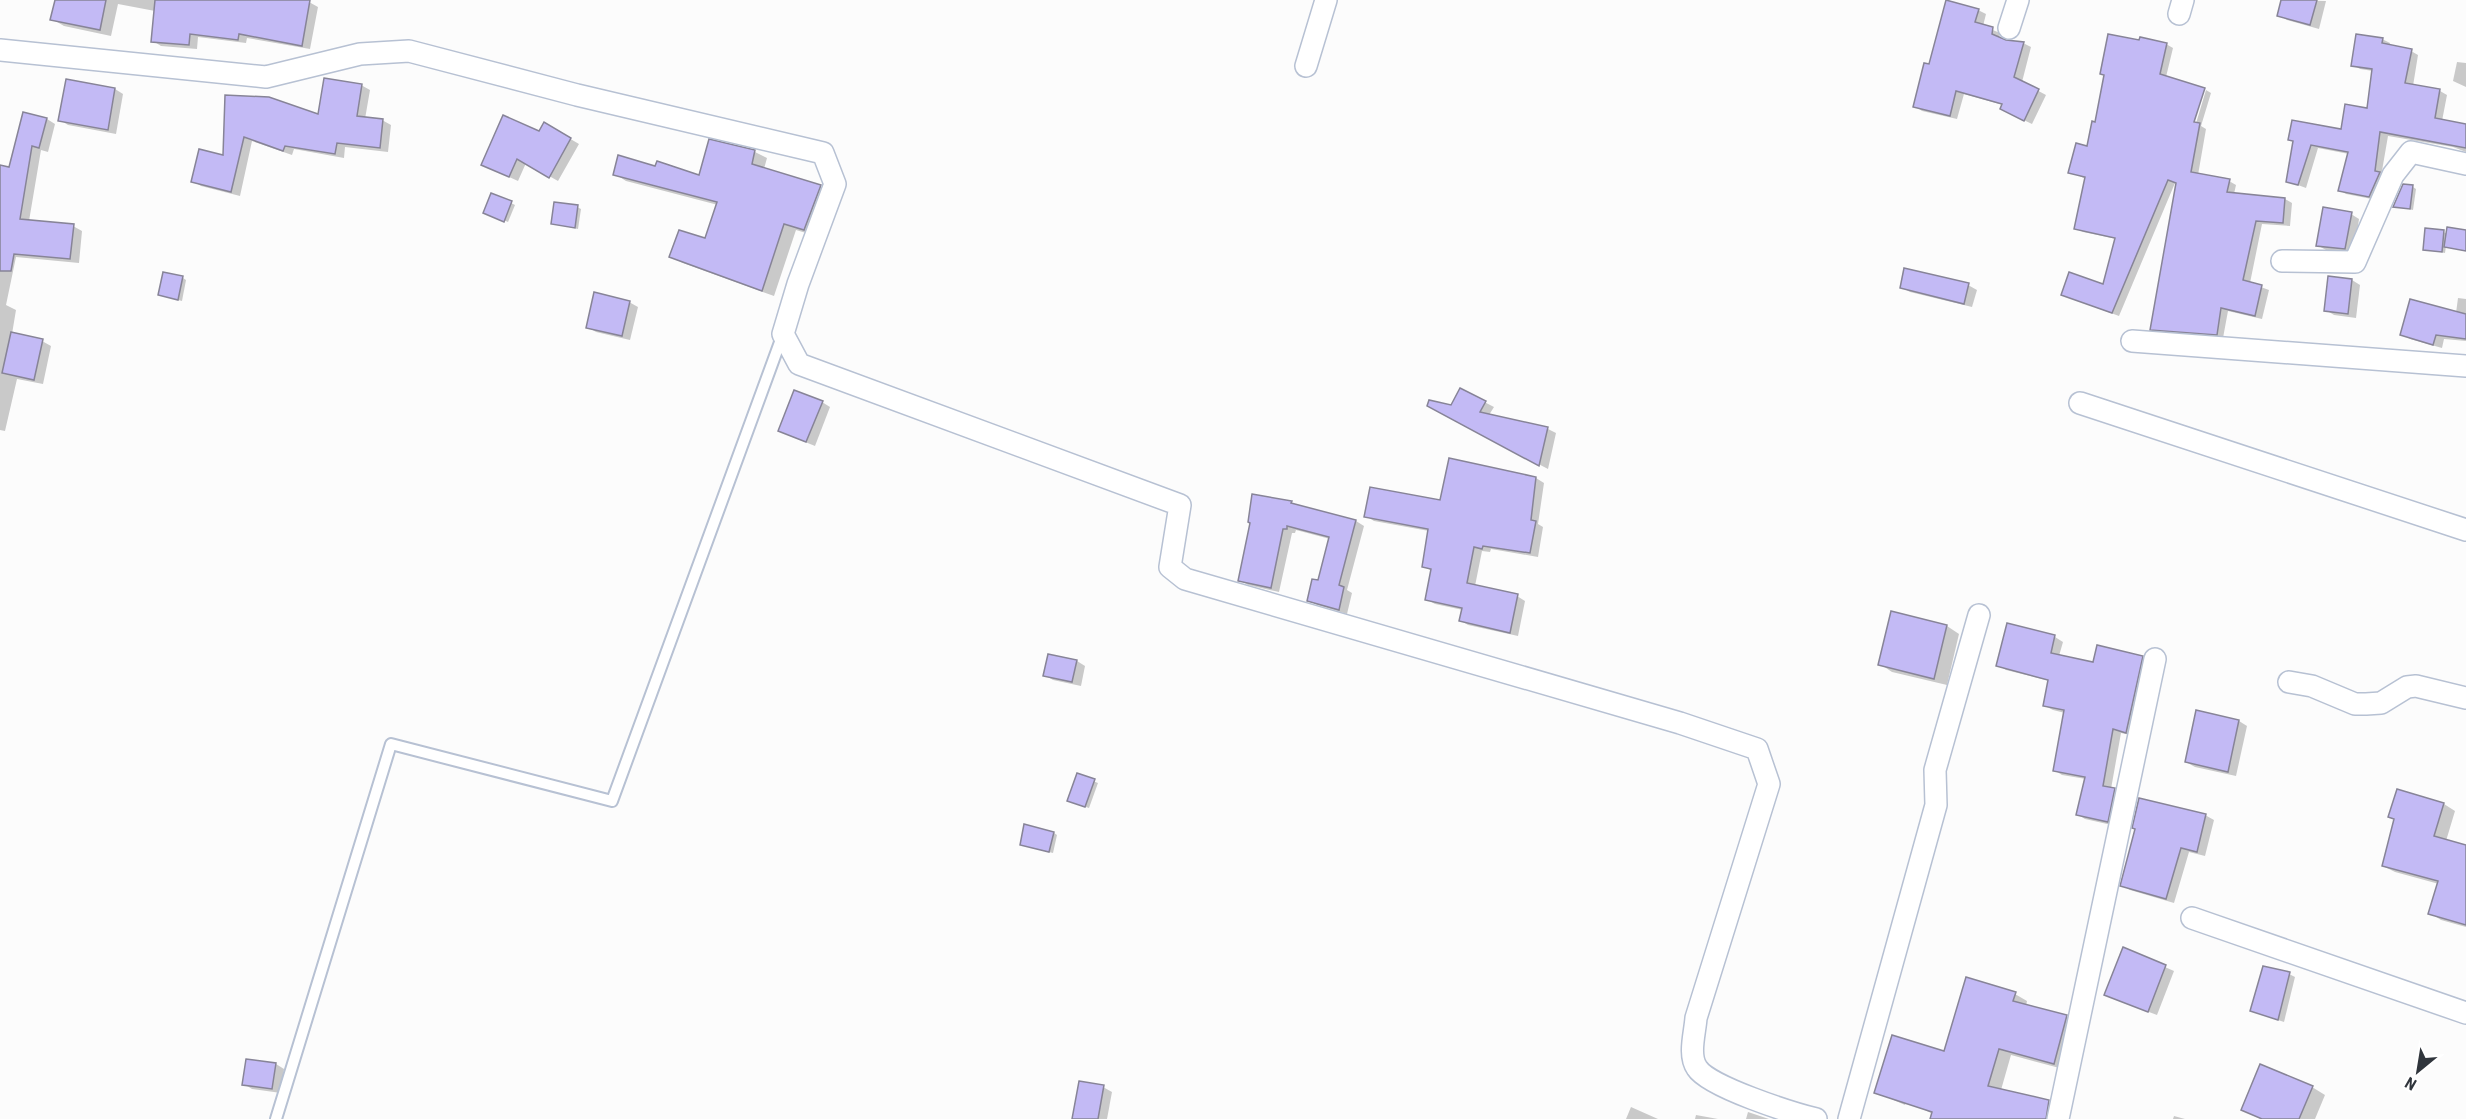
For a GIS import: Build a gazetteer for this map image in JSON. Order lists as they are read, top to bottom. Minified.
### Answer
{"north":"bottom left"}
